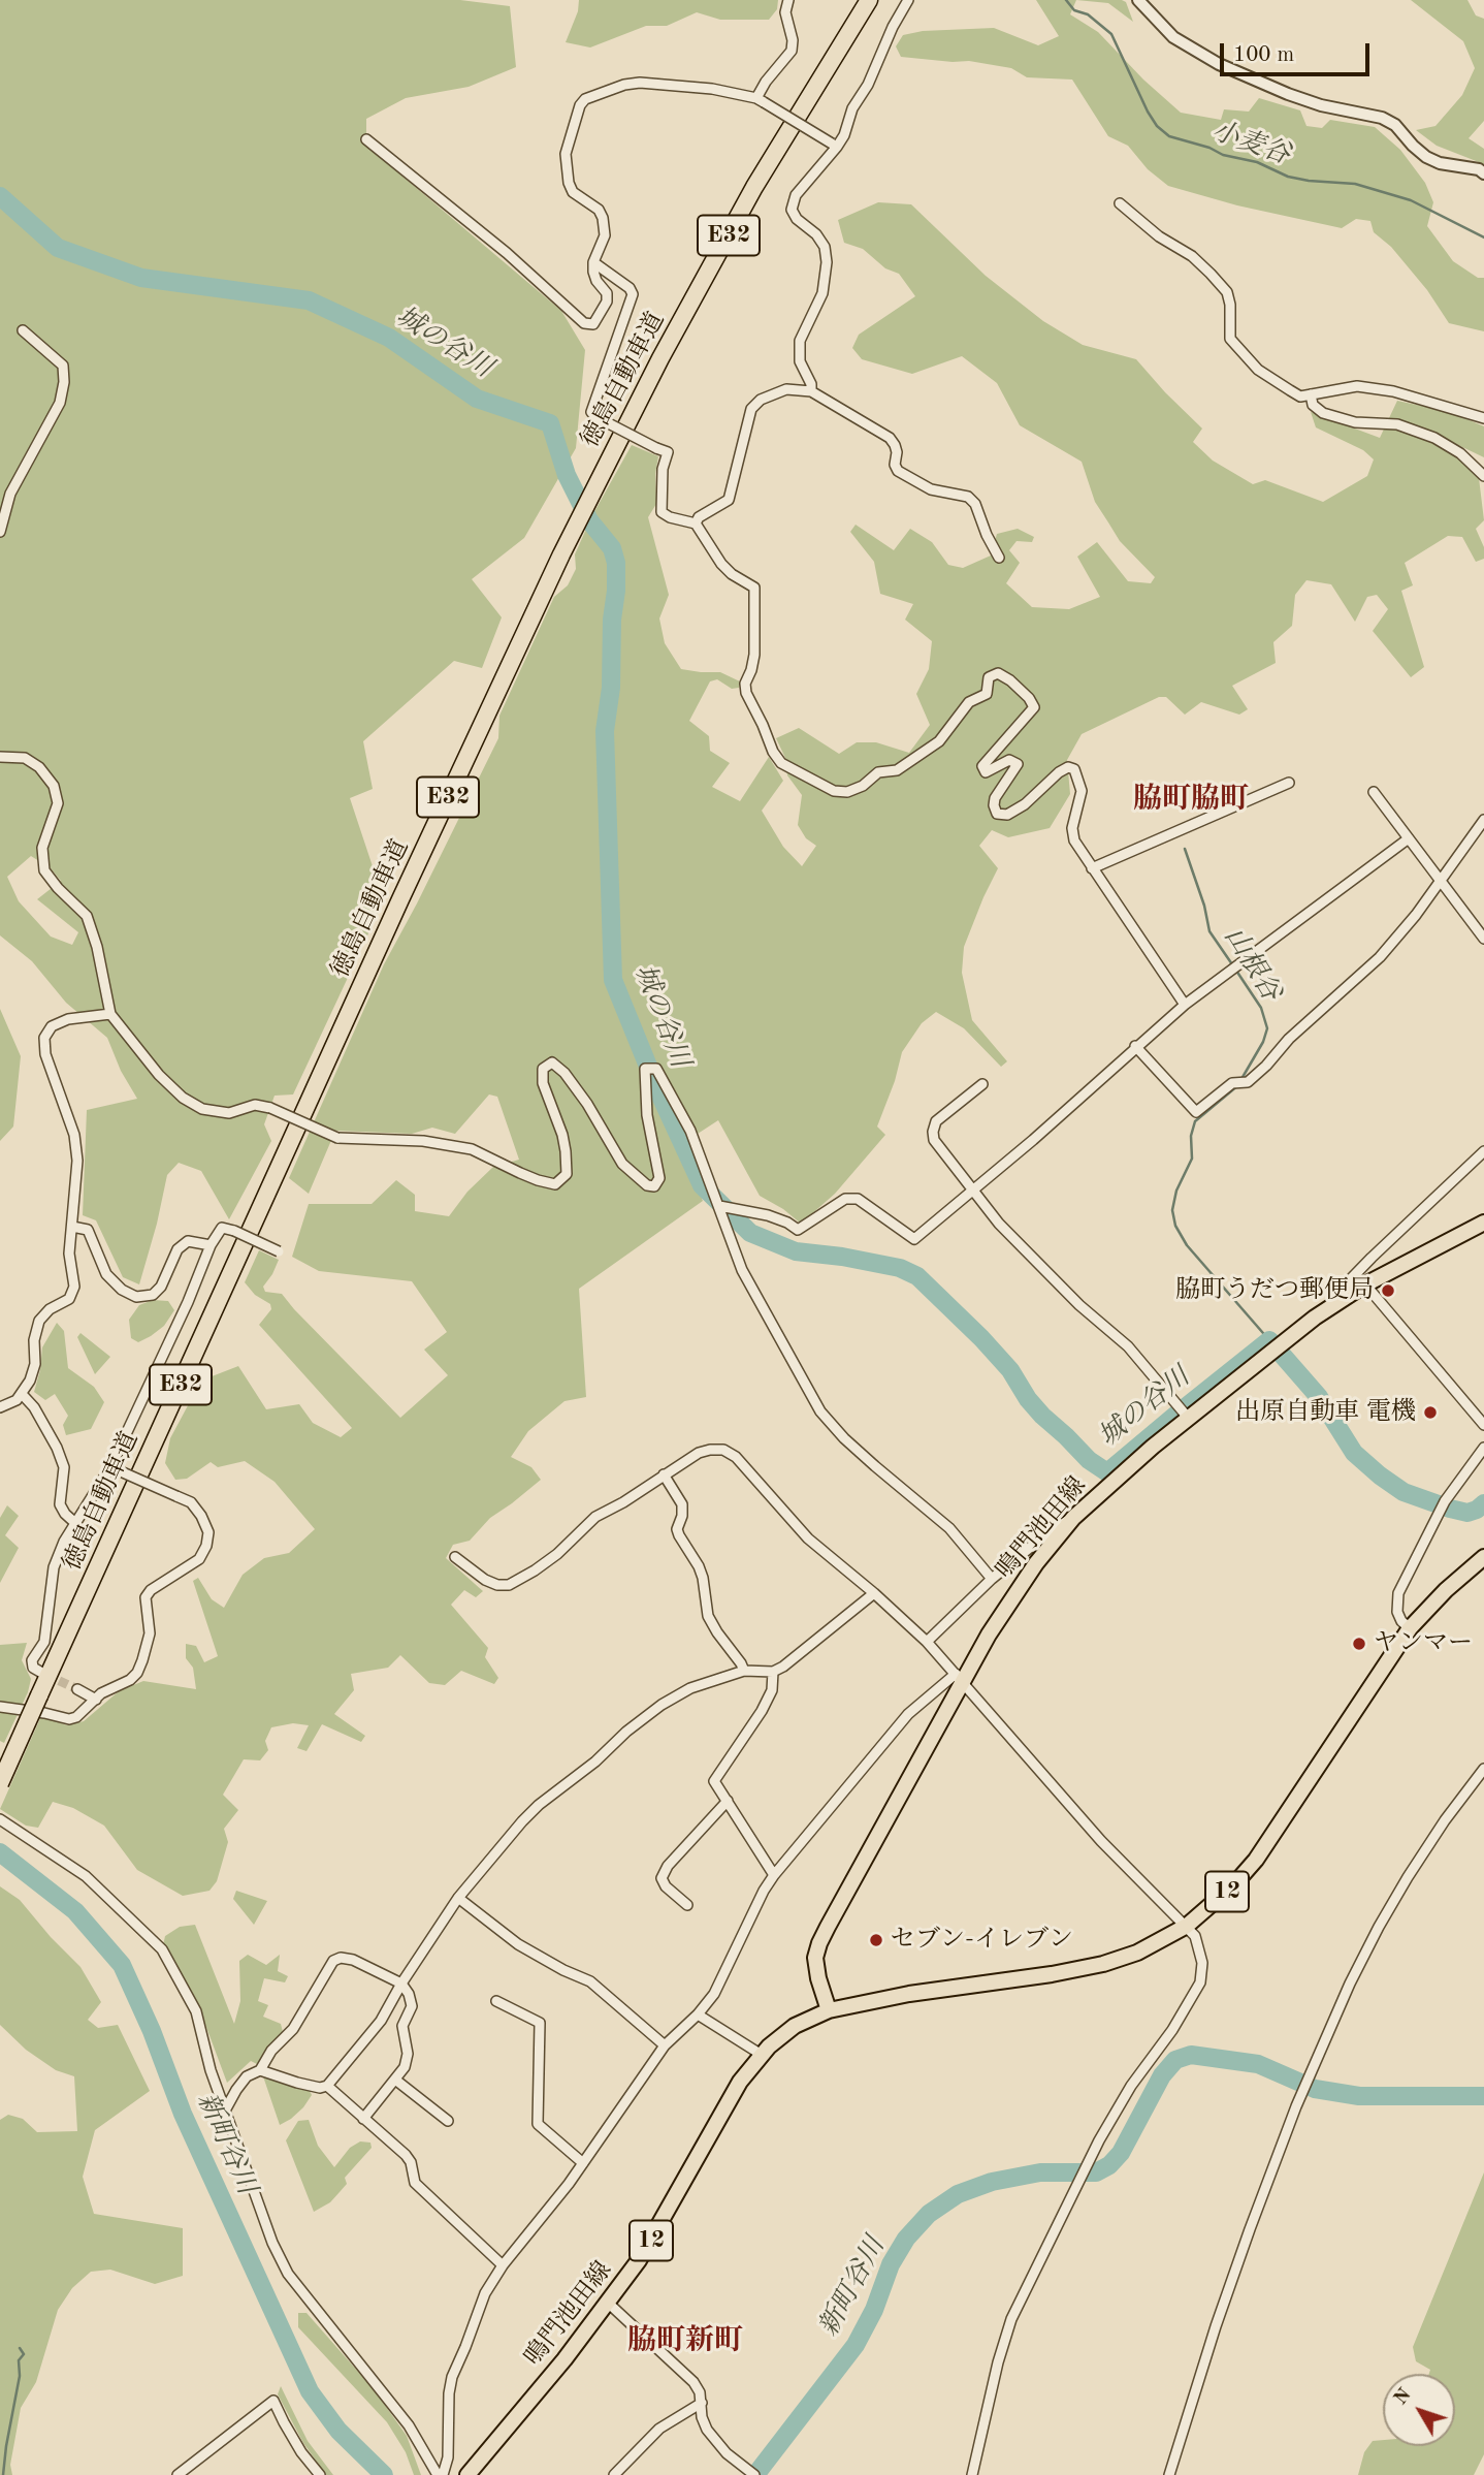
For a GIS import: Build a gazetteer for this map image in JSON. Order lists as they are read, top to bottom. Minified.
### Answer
{"streets":{"highway":["E32","徳島自動車道"],"main road":["鳴門池田線","12"]},"districts":["脇町脇町","脇町新町"],"water":["小麦谷","城の谷川","山根谷","新町谷川"],"places":["脇町うだつ郵便局","出原自動車 電機","ヤンマー","セブン-イレブン"],"scale_bar":"100 m","north":"top left"}
